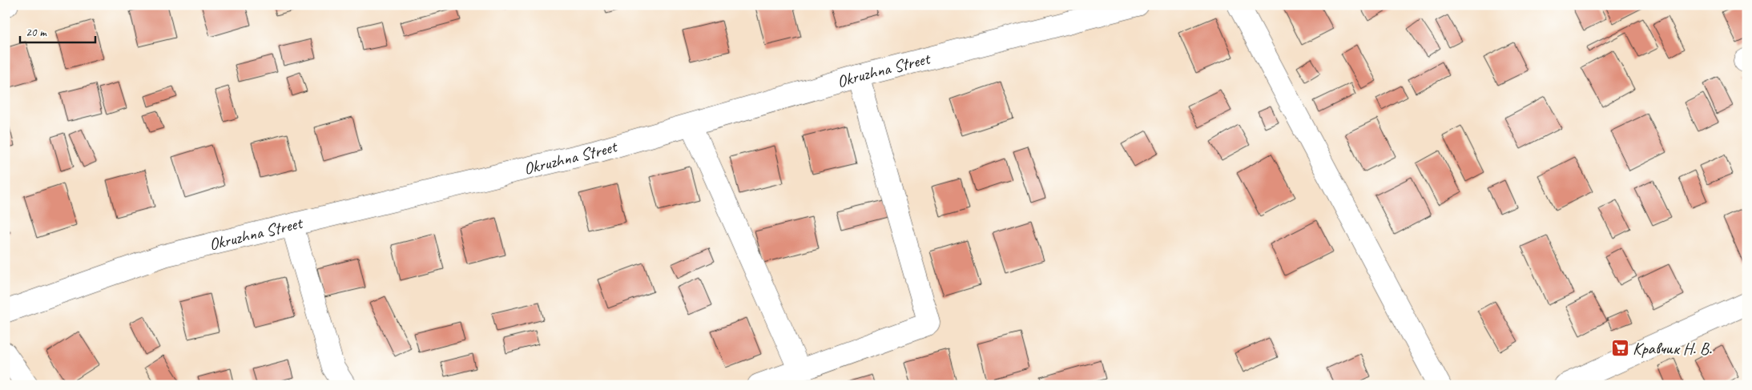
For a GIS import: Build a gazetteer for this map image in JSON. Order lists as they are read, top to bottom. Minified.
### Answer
{"streets":{"street":["Okruzhna Street"]},"places":{"supermarket":["Кравчик Н. В."]},"scale_bar":"20 m"}
